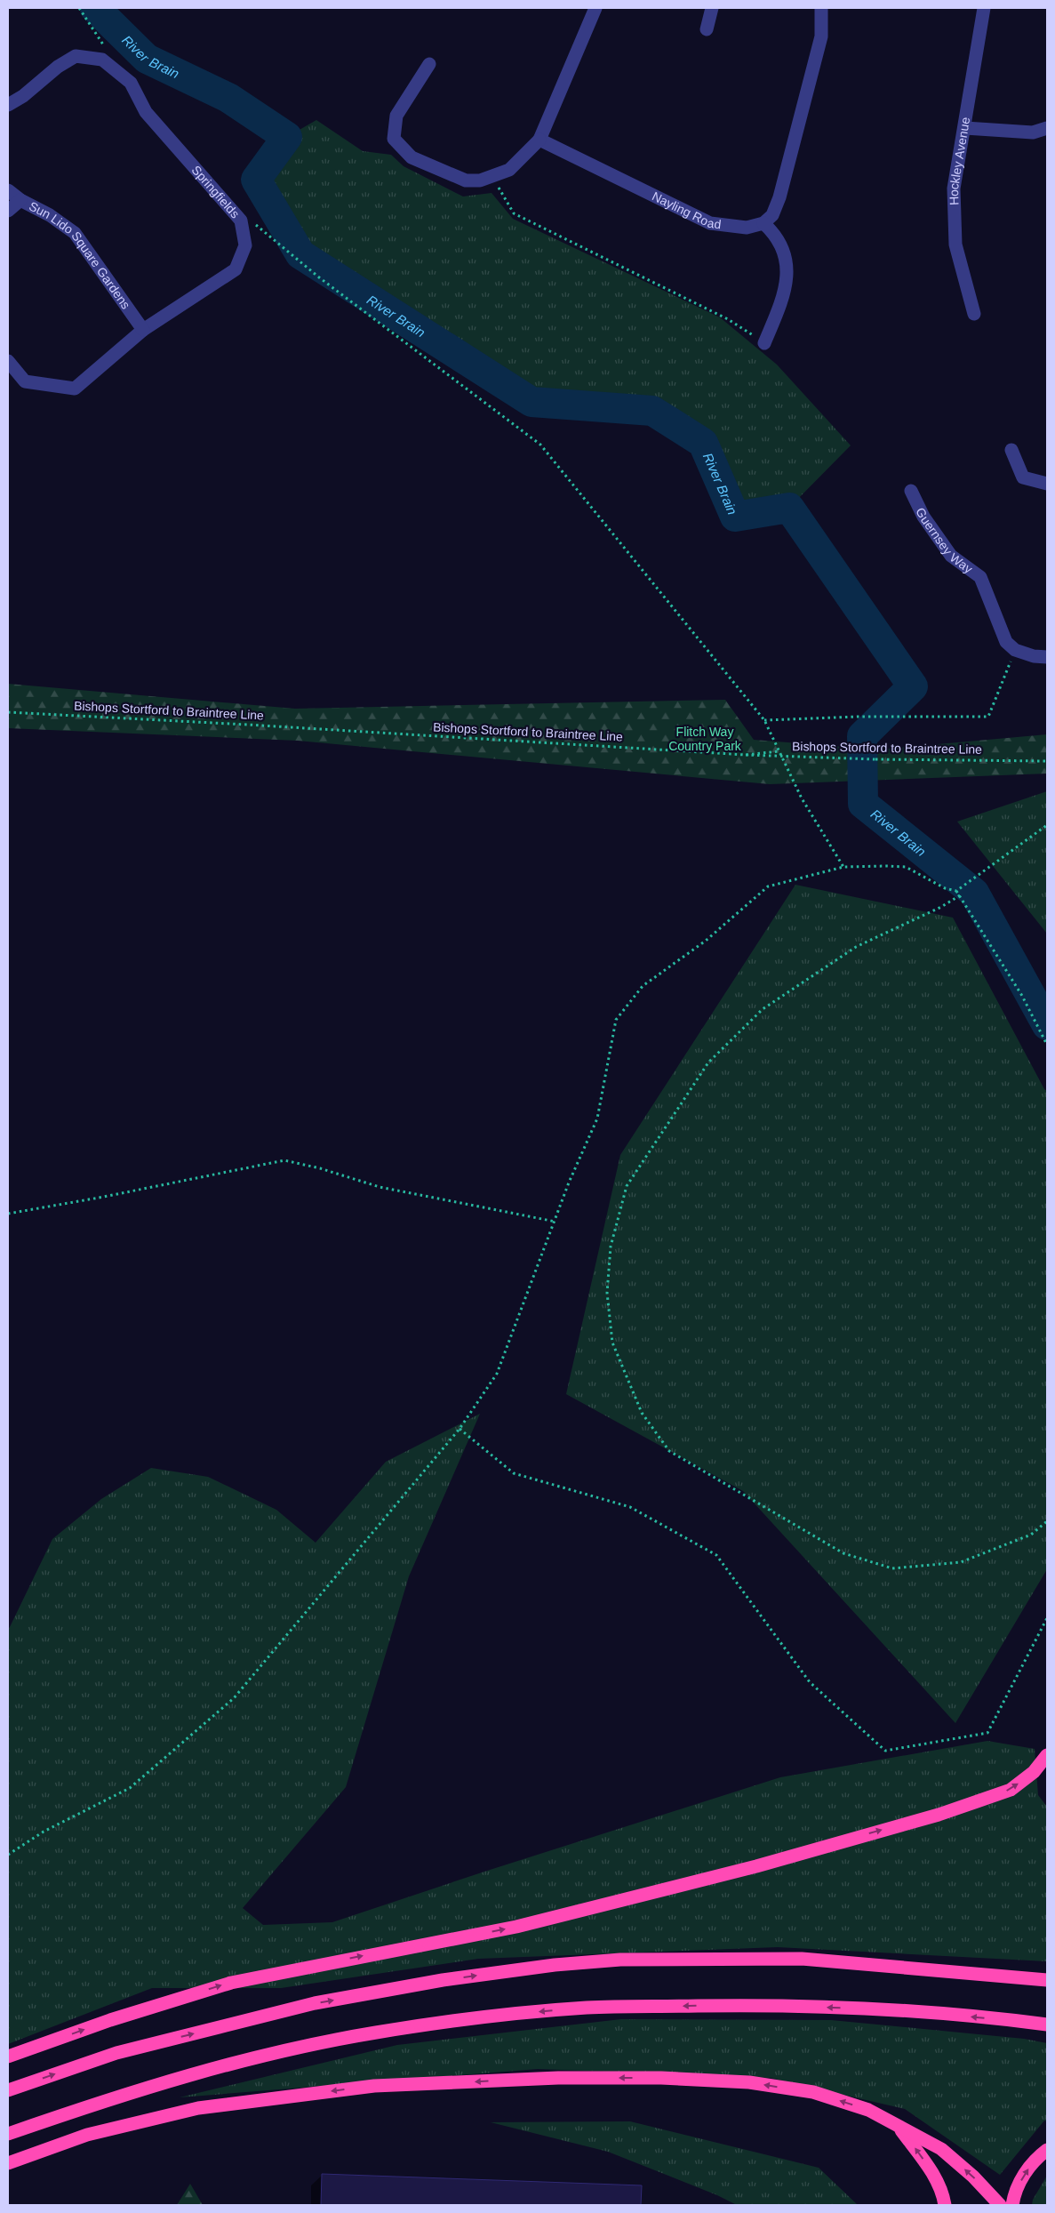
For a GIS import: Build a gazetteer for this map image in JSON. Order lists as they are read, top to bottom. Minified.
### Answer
{"streets":{"street":["Hockley Avenue","Springfields","Nayling Road","Sun Lido Square Gardens","Guernsey Way"],"path":["Bishops Stortford to Braintree Line"]},"crossings":[["Springfields","Sun Lido Square Gardens"]],"water":["River Brain"],"parks":["Flitch Way Country Park"]}
